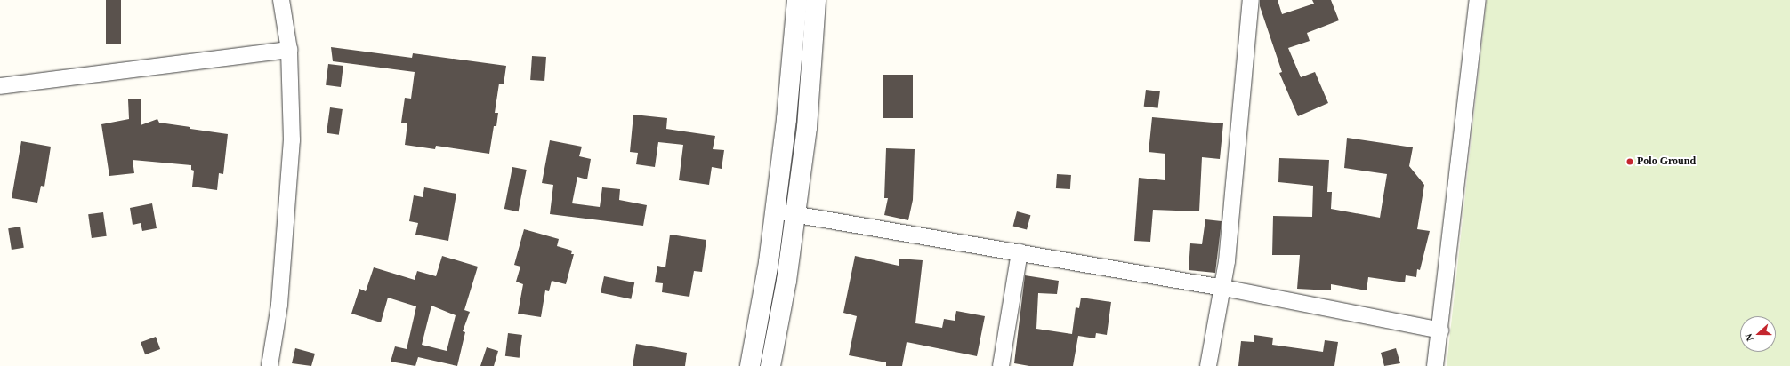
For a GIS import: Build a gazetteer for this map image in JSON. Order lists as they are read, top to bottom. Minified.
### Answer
{"places":["Polo Ground"],"north":"left"}
